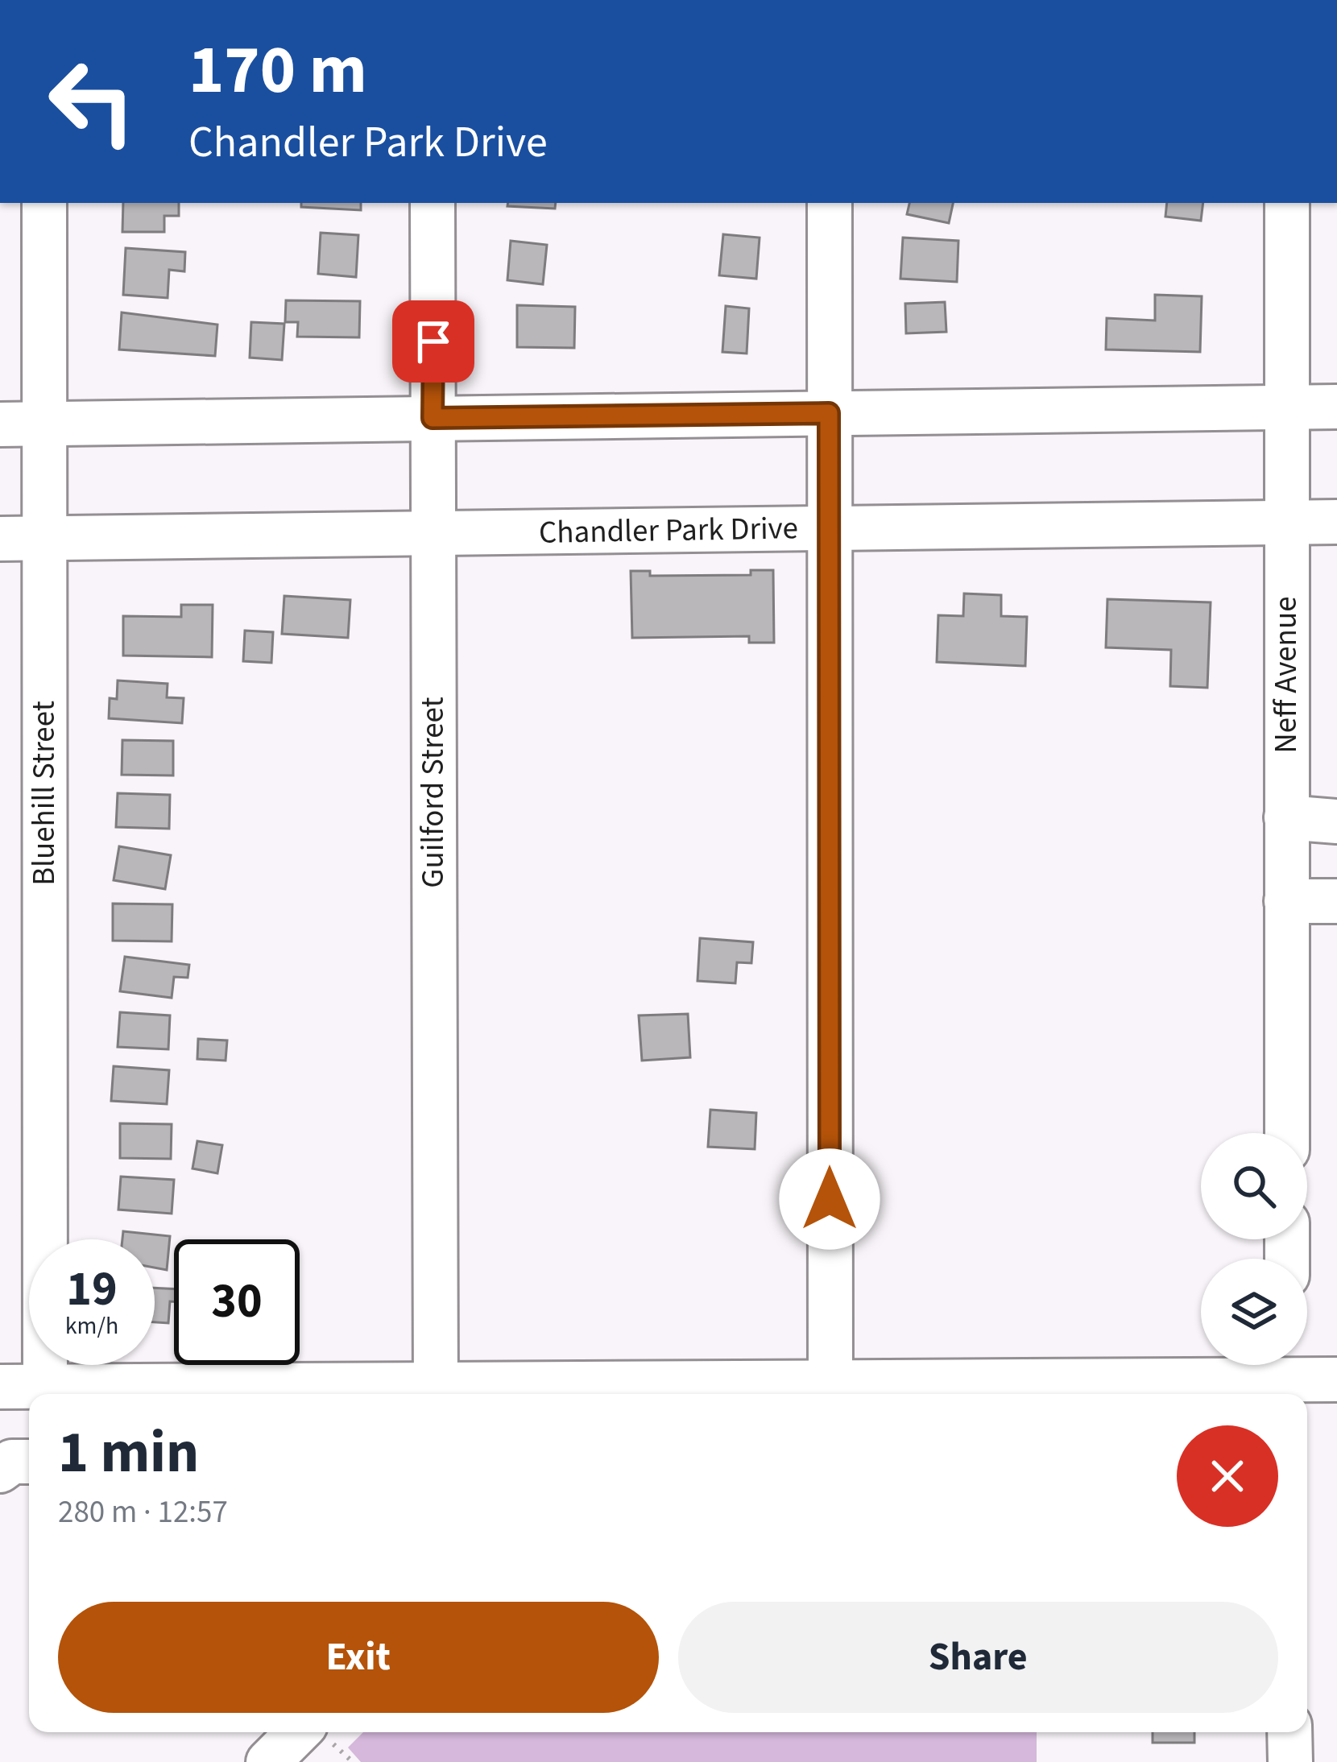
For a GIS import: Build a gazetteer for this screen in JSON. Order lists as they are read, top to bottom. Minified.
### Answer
{"streets":{"street":["Chandler Park Drive","Neff Avenue","Guilford Street","Bluehill Street"]},"crossings":[["Chandler Park Drive","Neff Avenue"],["Chandler Park Drive","Guilford Street"],["Chandler Park Drive","Bluehill Street"]],"page":{"turn":["170 m","Chandler Park Drive"],"speed":"19 km/h","limit":"30","heading":["1 min","280 m · 12:57"],"buttons":["Exit","Share"]}}
